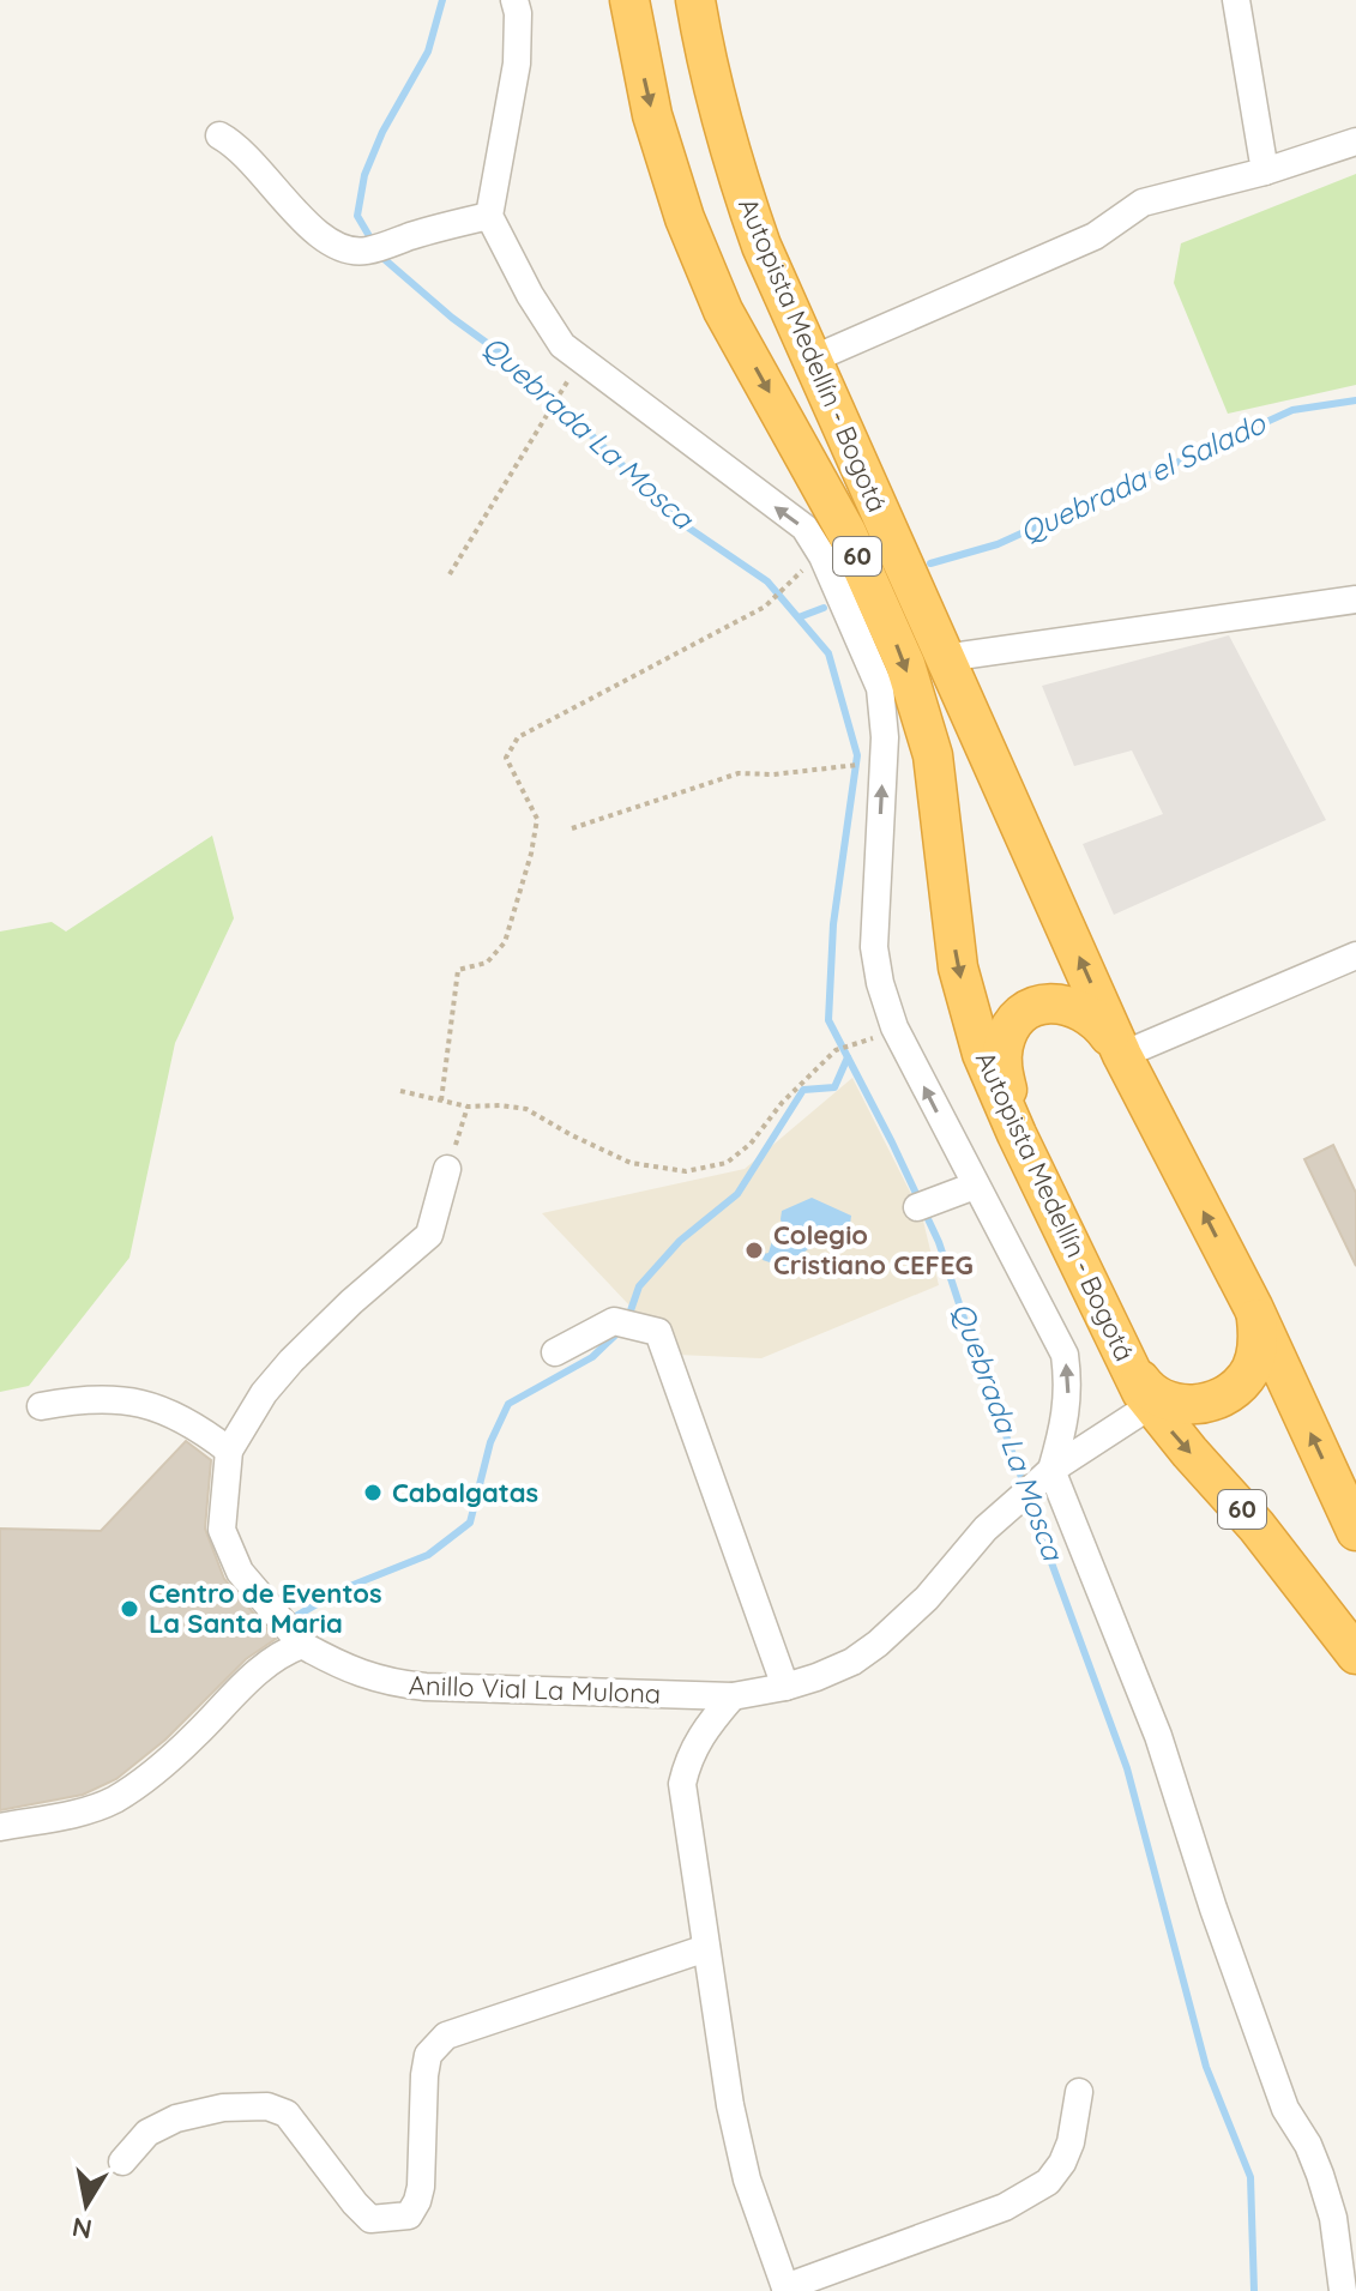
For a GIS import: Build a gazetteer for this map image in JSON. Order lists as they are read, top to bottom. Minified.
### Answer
{"streets":{"highway":["Autopista Medellín - Bogotá","60"],"street":["Anillo Vial La Mulona"]},"crossings":[["Autopista Medellín - Bogotá","Anillo Vial La Mulona"]],"water":["Quebrada La Mosca","Quebrada el Salado"],"places":["Colegio Cristiano CEFEG","Cabalgatas","Centro de Eventos La Santa Maria"],"north":"bottom"}
